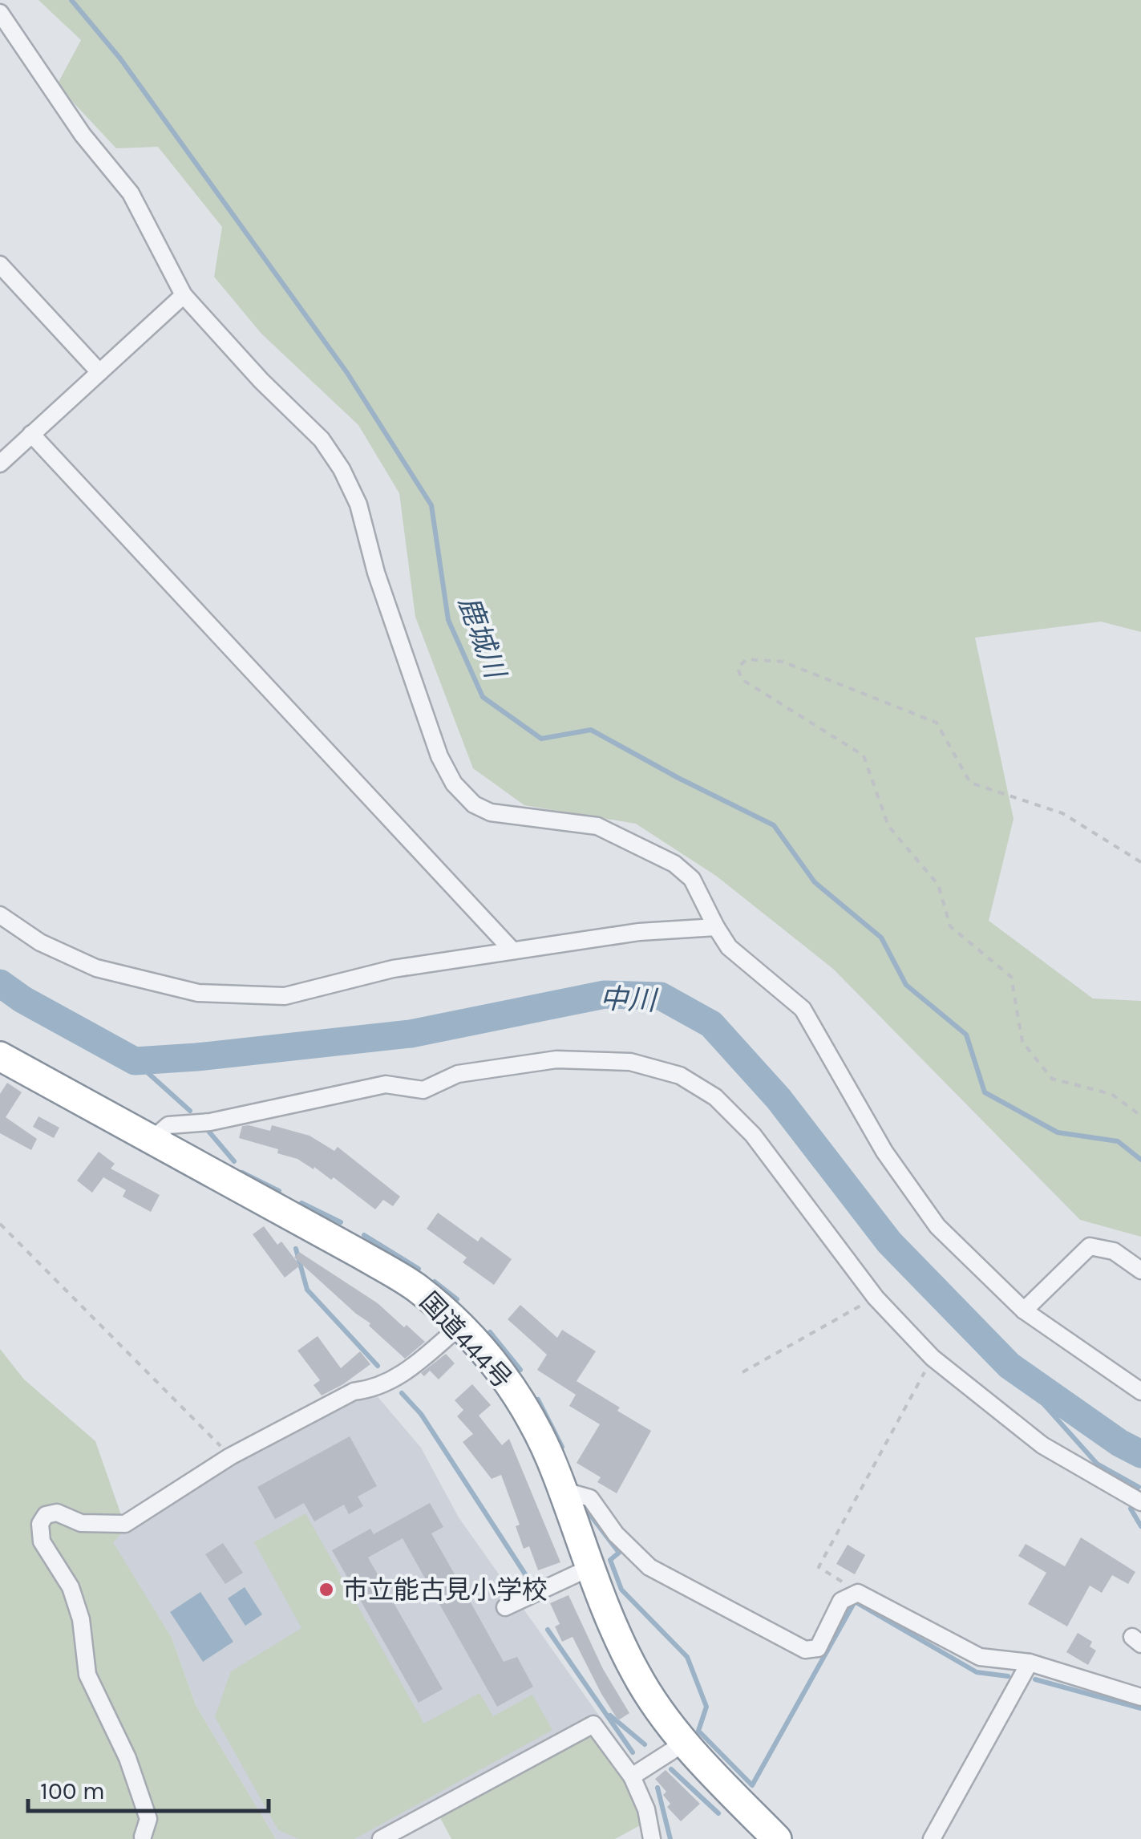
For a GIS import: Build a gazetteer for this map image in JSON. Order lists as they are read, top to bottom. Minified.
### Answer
{"streets":{"highway":["国道444号"]},"water":["鹿城川","中川"],"places":["市立能古見小学校"],"scale_bar":"100 m"}
